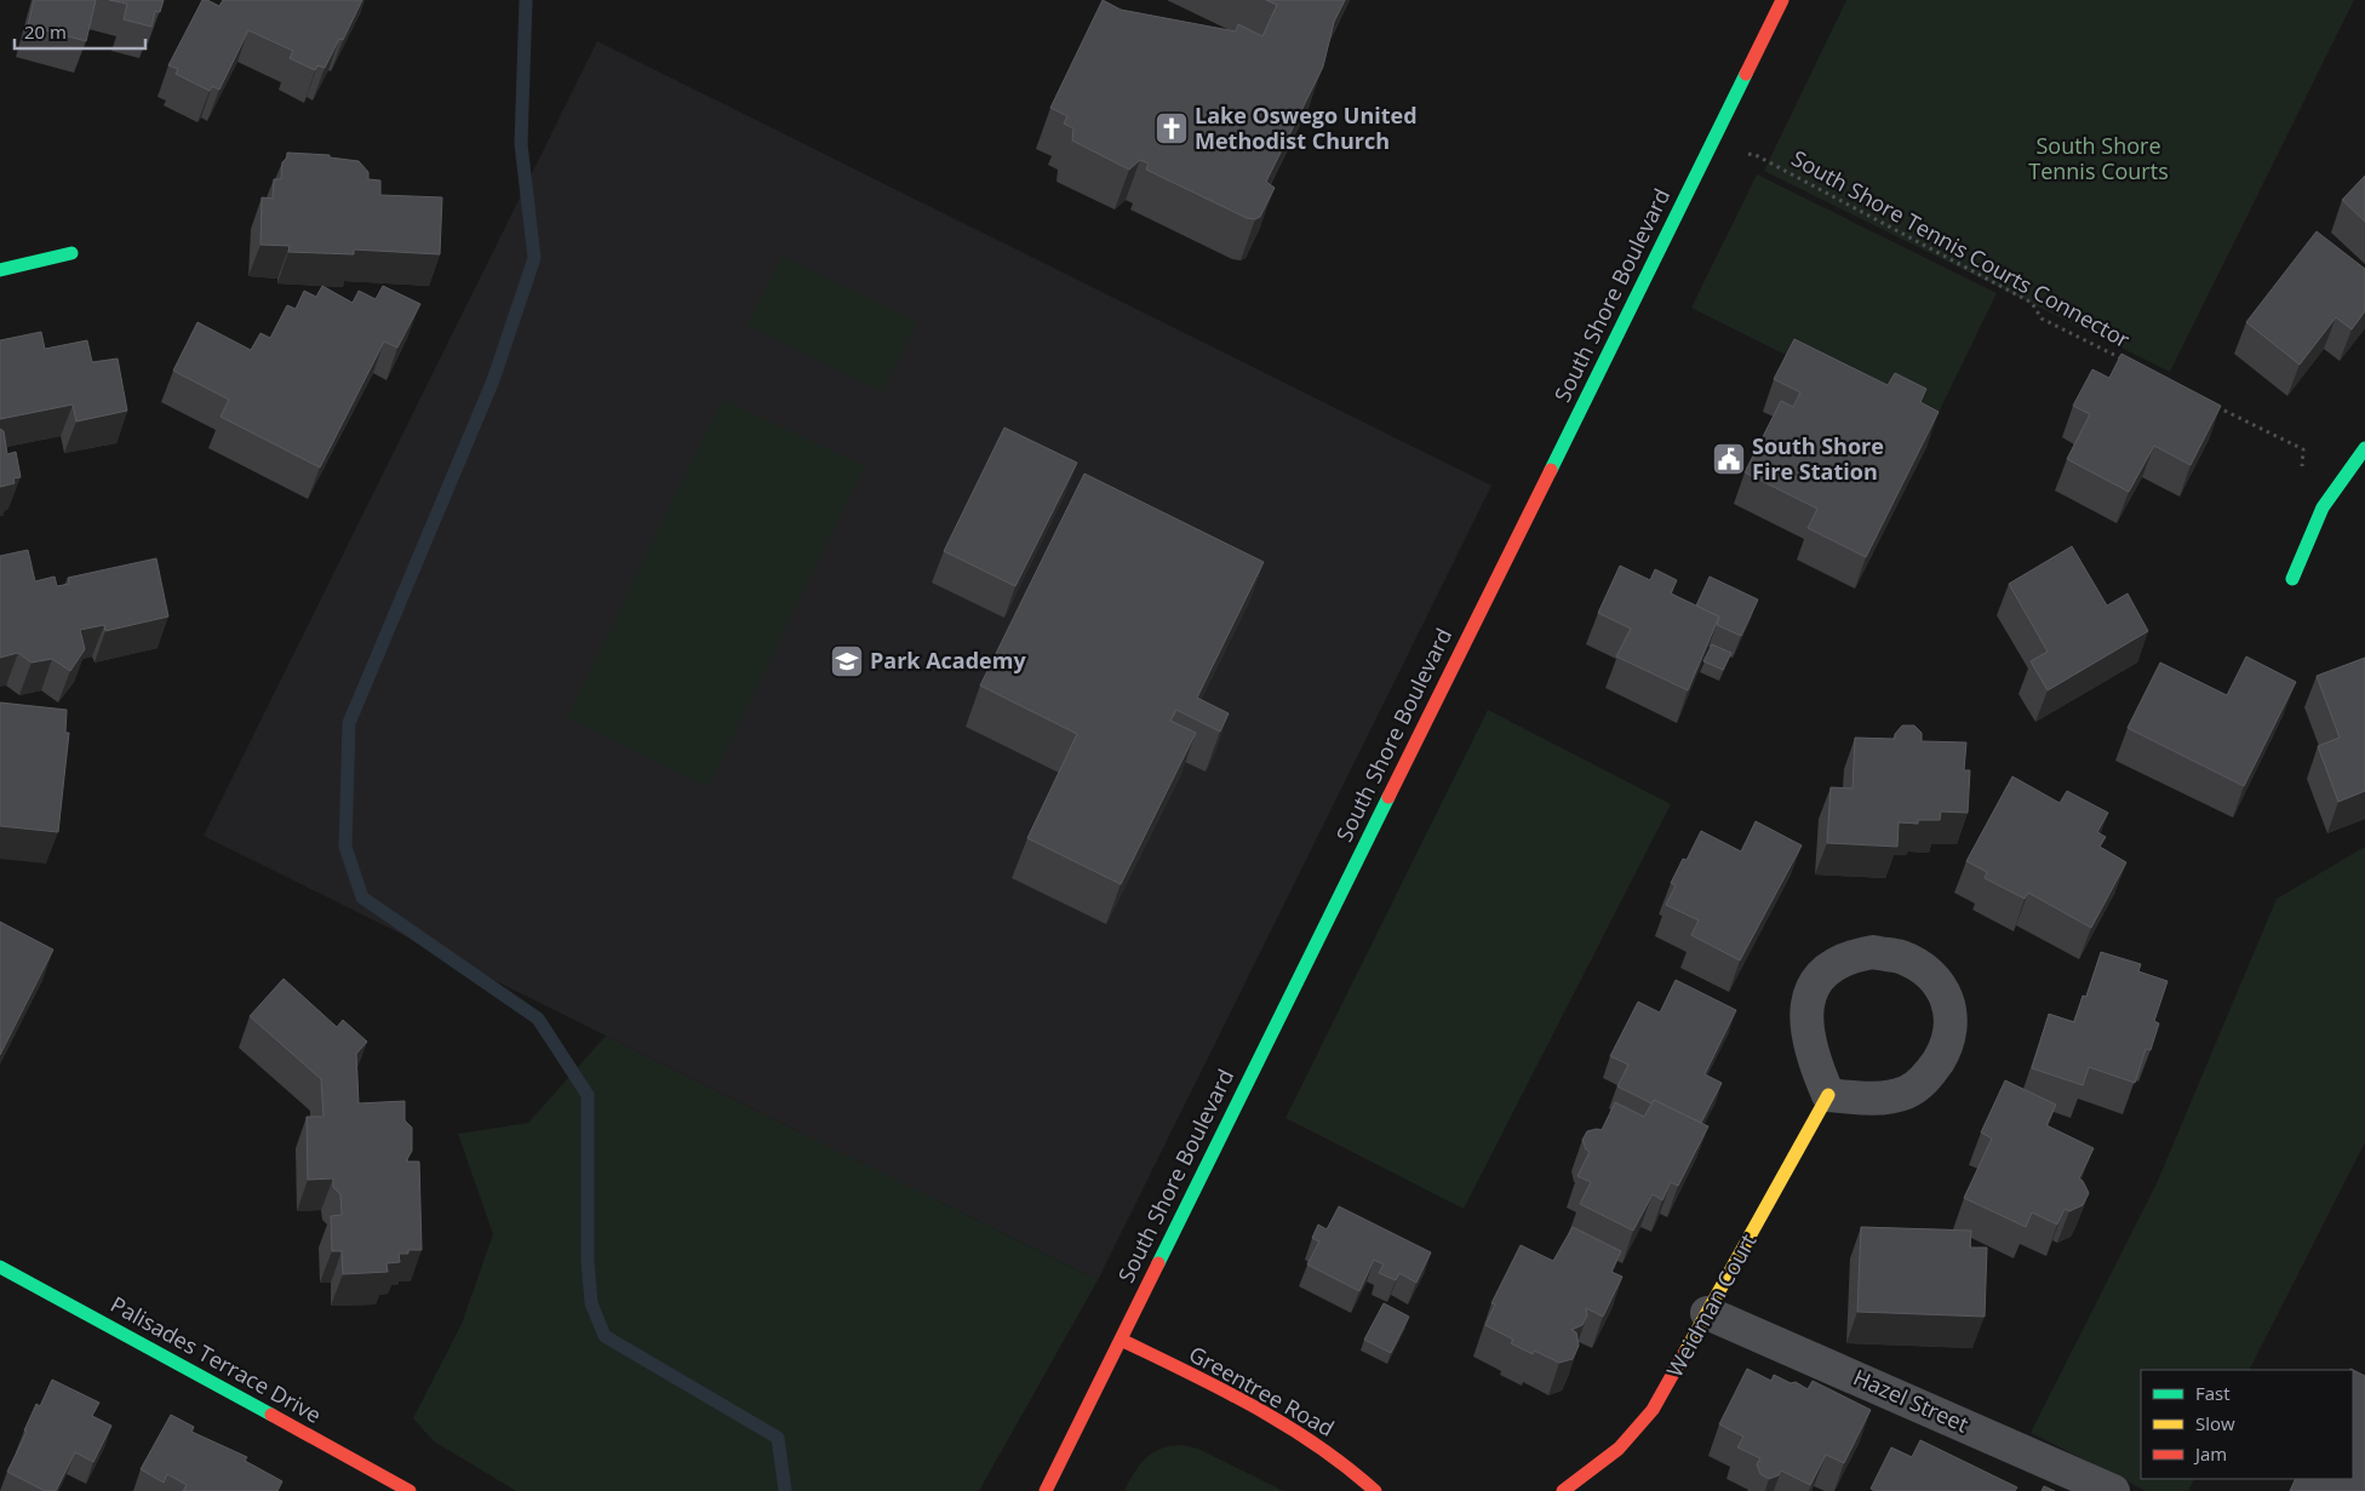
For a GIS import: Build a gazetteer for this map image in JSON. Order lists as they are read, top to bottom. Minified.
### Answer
{"streets":{"main road":["South Shore Boulevard","Weidman Court","Palisades Terrace Drive","Greentree Road"],"street":["Hazel Street"],"path":["South Shore Tennis Courts Connector"]},"crossings":[["South Shore Tennis Courts Connector","South Shore Boulevard"],["South Shore Boulevard","Greentree Road"],["Weidman Court","Hazel Street"]],"parks":["South Shore Tennis Courts"],"places":{"church":["Lake Oswego United Methodist Church"],"public building":["South Shore Fire Station"],"school or university":["Park Academy"]},"legend":["Fast","Slow","Jam"],"scale_bar":"20 m"}
